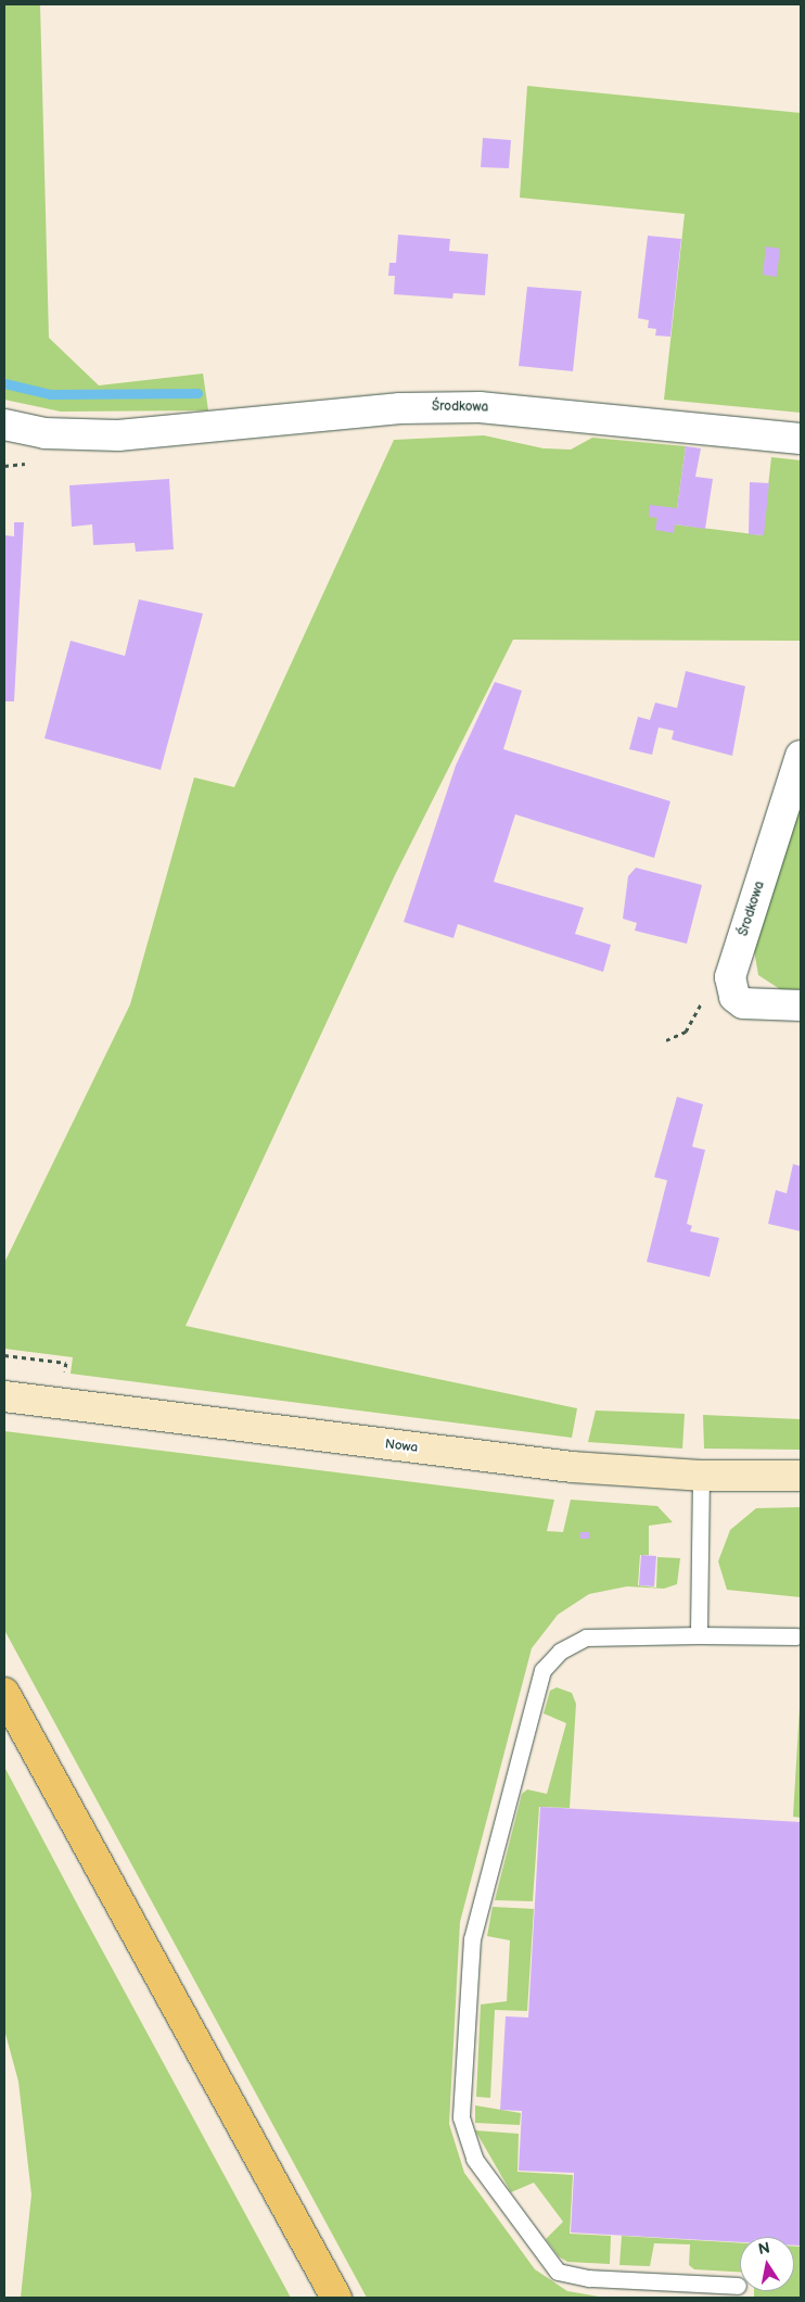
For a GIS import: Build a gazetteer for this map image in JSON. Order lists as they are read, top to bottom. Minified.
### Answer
{"streets":{"street":["Środkowa","Nowa"]},"north":"top"}
